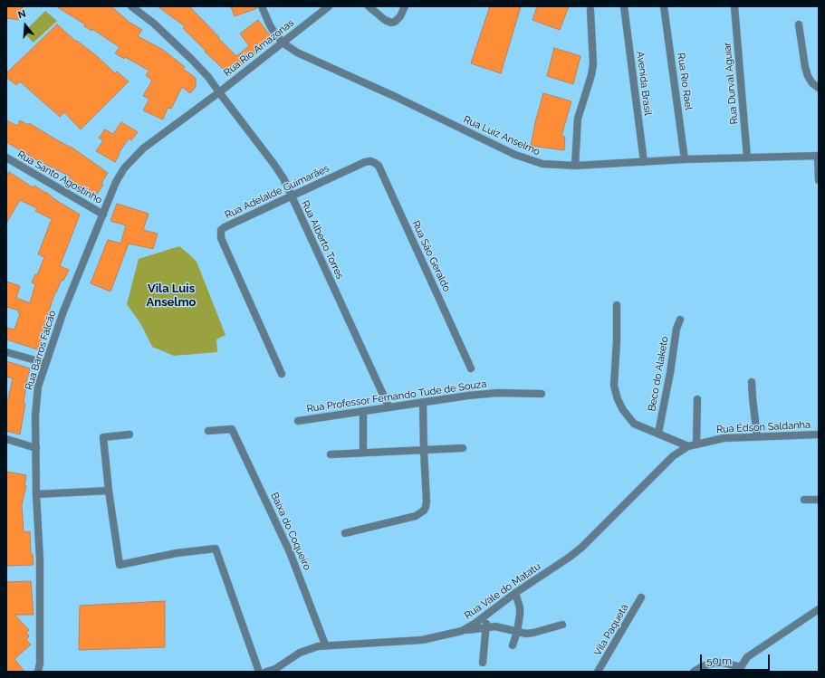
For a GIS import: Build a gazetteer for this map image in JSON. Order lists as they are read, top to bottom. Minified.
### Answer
{"streets":{"street":["Rua Rio Amazonas","Rua Rio Rael","Avenida Brasil","Rua Durval Aguiar","Rua Luiz Anselmo","Rua Santo Agostinho","Rua Adelalde Guimarães","Rua Alberto Torres","Rua Sāo Geraldo","Rua Barros Falcão","Beco do Alaketo","Rua Professor Fernando Tude de Souza","Rua Édson Saldanha","Baixa do Coqueiro","Rua Vale do Matatu","Vila Paquetá"]},"crossings":[["Rua Rio Amazonas","Rua Luiz Anselmo"],["Rua Rio Amazonas","Rua Alberto Torres"],["Rua Rio Amazonas","Rua Barros Falcão"],["Rua Rio Rael","Rua Luiz Anselmo"],["Avenida Brasil","Rua Luiz Anselmo"],["Rua Durval Aguiar","Rua Luiz Anselmo"],["Rua Santo Agostinho","Rua Barros Falcão"],["Rua Adelalde Guimarães","Rua Alberto Torres"],["Rua Adelalde Guimarães","Rua Sāo Geraldo"],["Rua Alberto Torres","Rua Barros Falcão"],["Rua Alberto Torres","Rua Professor Fernando Tude de Souza"],["Rua Édson Saldanha","Rua Vale do Matatu"],["Baixa do Coqueiro","Rua Vale do Matatu"]],"districts":["Vila Luis Anselmo"],"scale_bar":"50 m","north":"top"}
